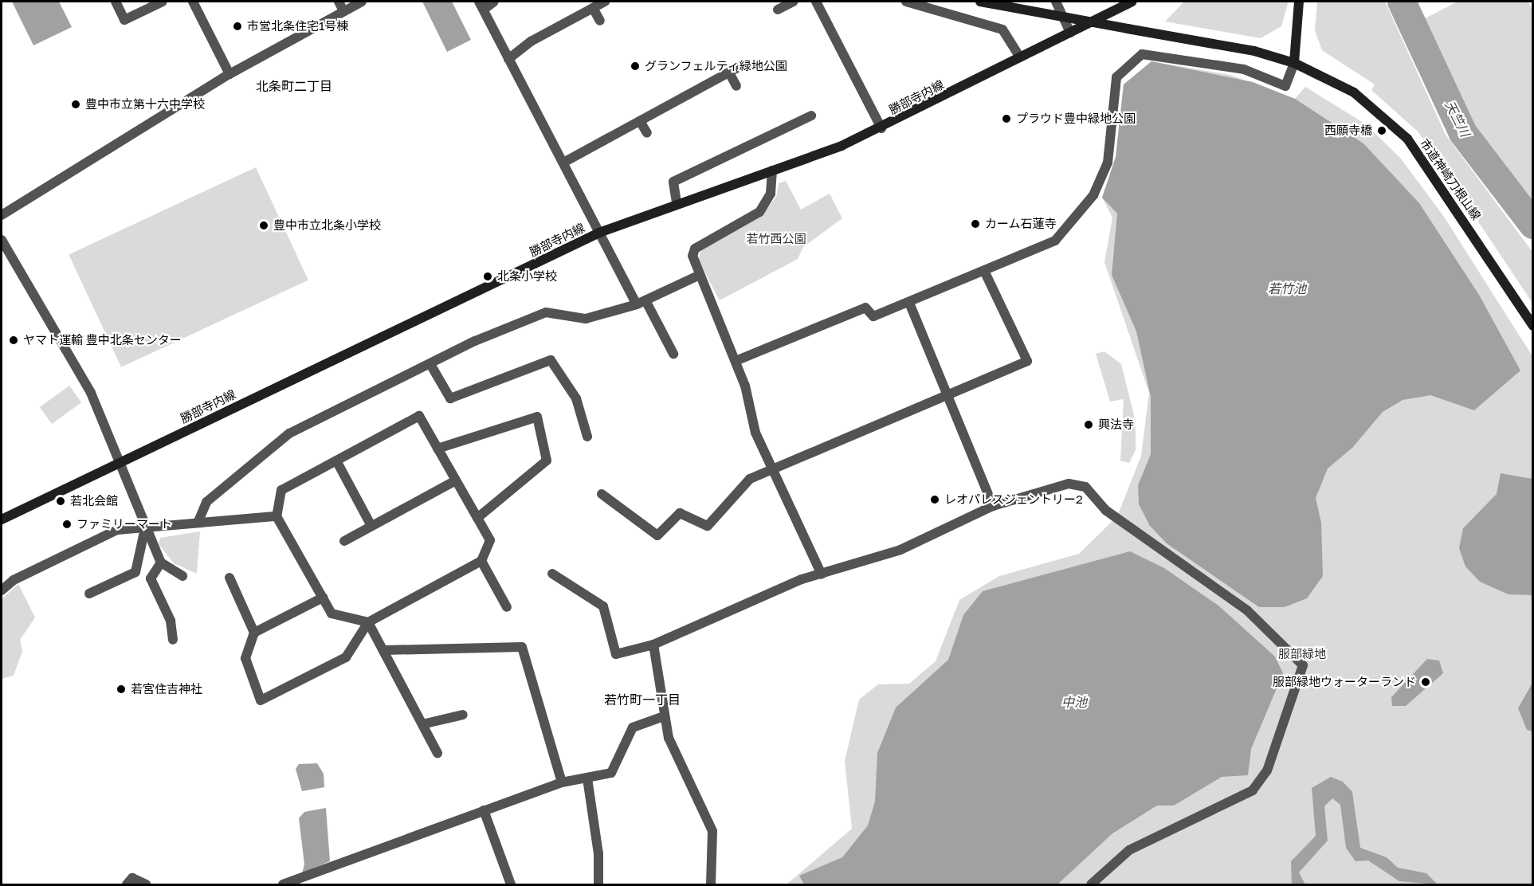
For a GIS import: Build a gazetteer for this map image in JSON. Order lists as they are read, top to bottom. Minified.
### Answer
{"streets":{"street":["勝部寺内線","市道神崎刀根山線"]},"districts":["北条町二丁目","若竹町一丁目"],"water":["天竺川","若竹池","中池"],"parks":["若竹西公園","服部緑地"],"places":["市営北条住宅1号棟","グランフェルティ緑地公園","豊中市立第十六中学校","プラウド豊中緑地公園","西願寺橋","カーム石蓮寺","豊中市立北条小学校","北条小学校","ヤマト運輸 豊中北条センター","興法寺","レオパレスジェントリー2","若北会館","ファミリーマート","服部緑地ウォーターランド","若宮住吉神社"]}
